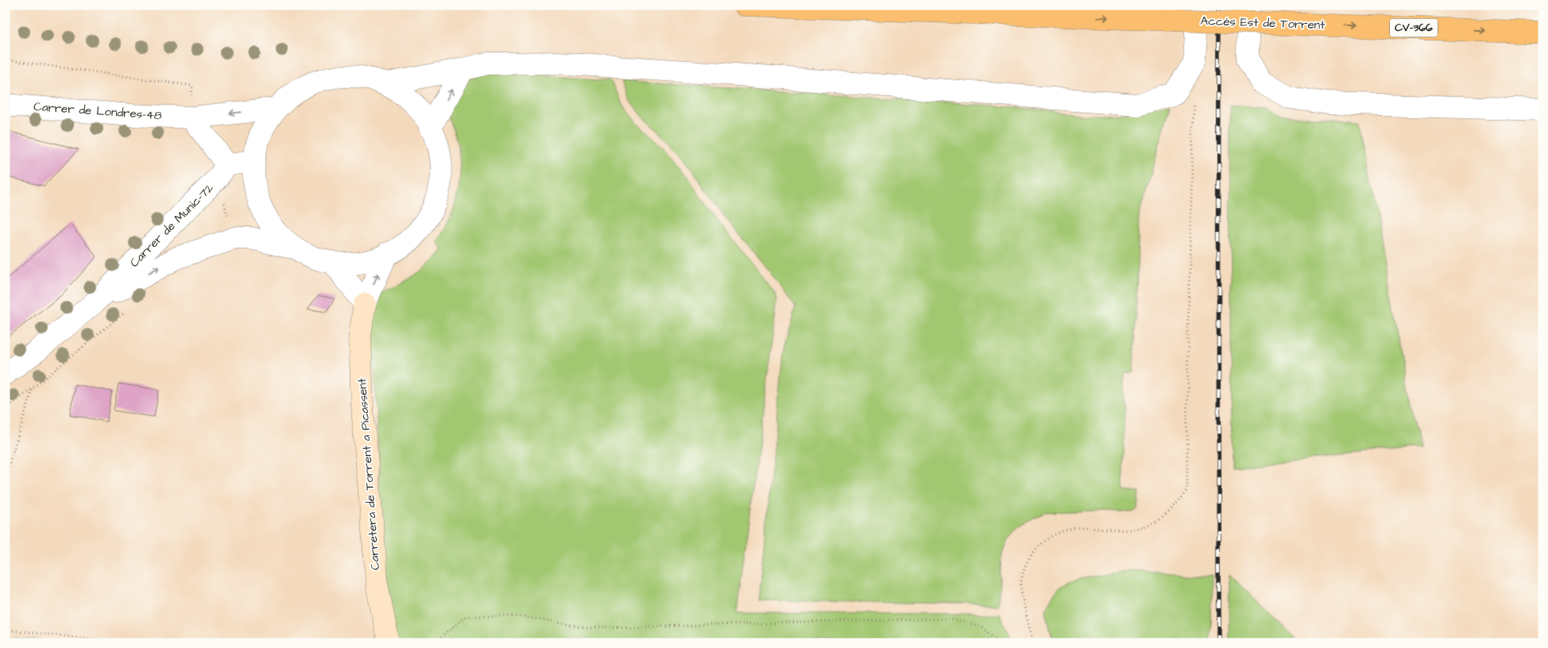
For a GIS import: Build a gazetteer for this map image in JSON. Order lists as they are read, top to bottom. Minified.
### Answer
{"streets":{"main road":["Accés Est de Torrent","CV-366"],"street":["Carrer de Londres-48","Carrer de Munic-72","Carretera de Torrent a Picassent"]},"crossings":[["Carrer de Londres-48","Carrer de Munic-72"]],"one_way":["Accés Est de Torrent"]}
